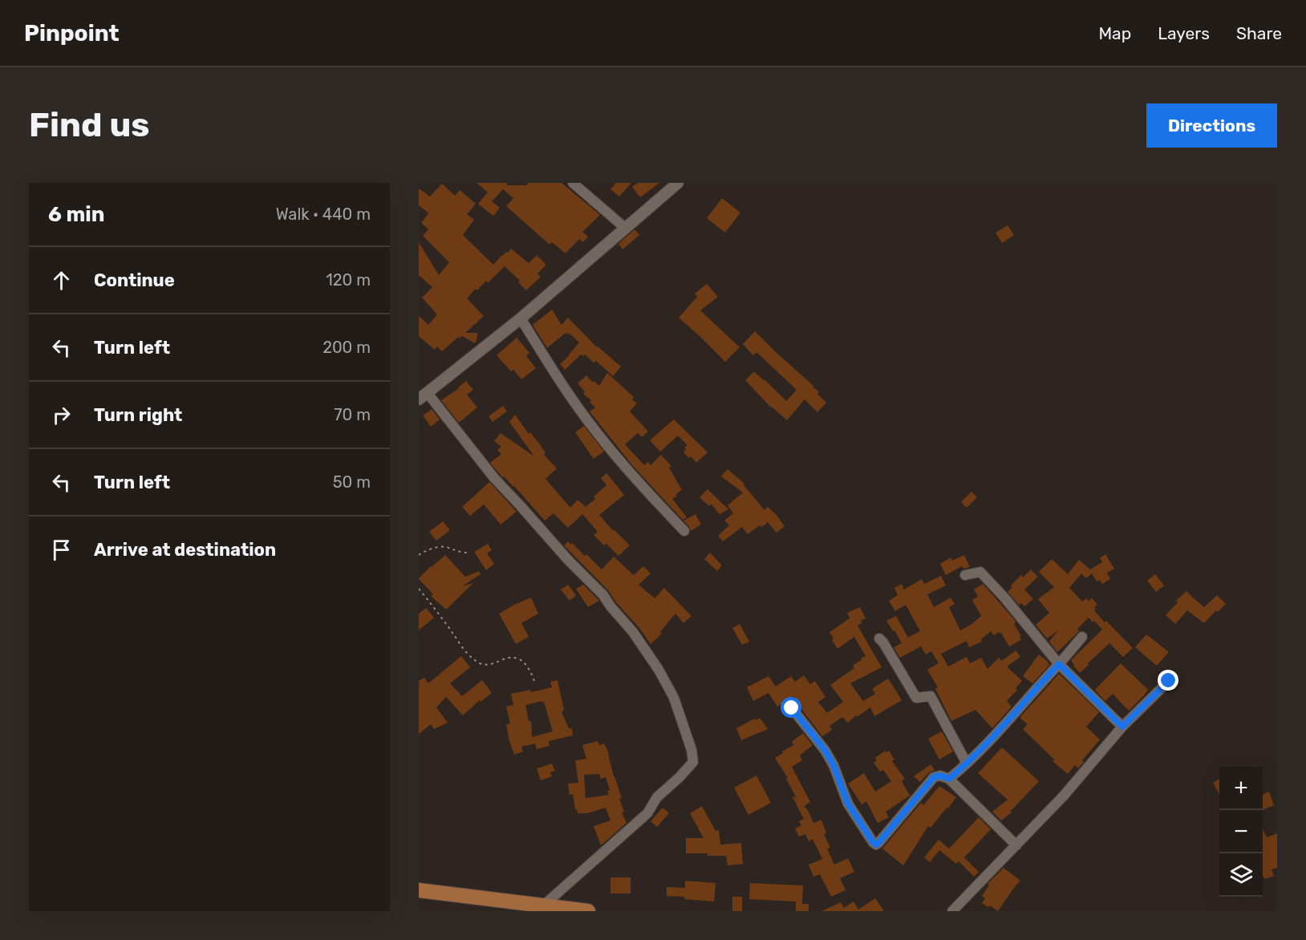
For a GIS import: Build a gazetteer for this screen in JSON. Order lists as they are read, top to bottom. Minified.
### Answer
{"page":{"header":"Pinpoint","nav":["Map","Layers","Share"],"buttons":"Directions","title":"Find us","heading":["6 min","Walk · 440 m"],"list":[["Continue","120 m"],["Turn left","200 m"],["Turn right","70 m"],["Turn left","50 m"],"Arrive at destination"],"map_buttons":["+","−"]}}
